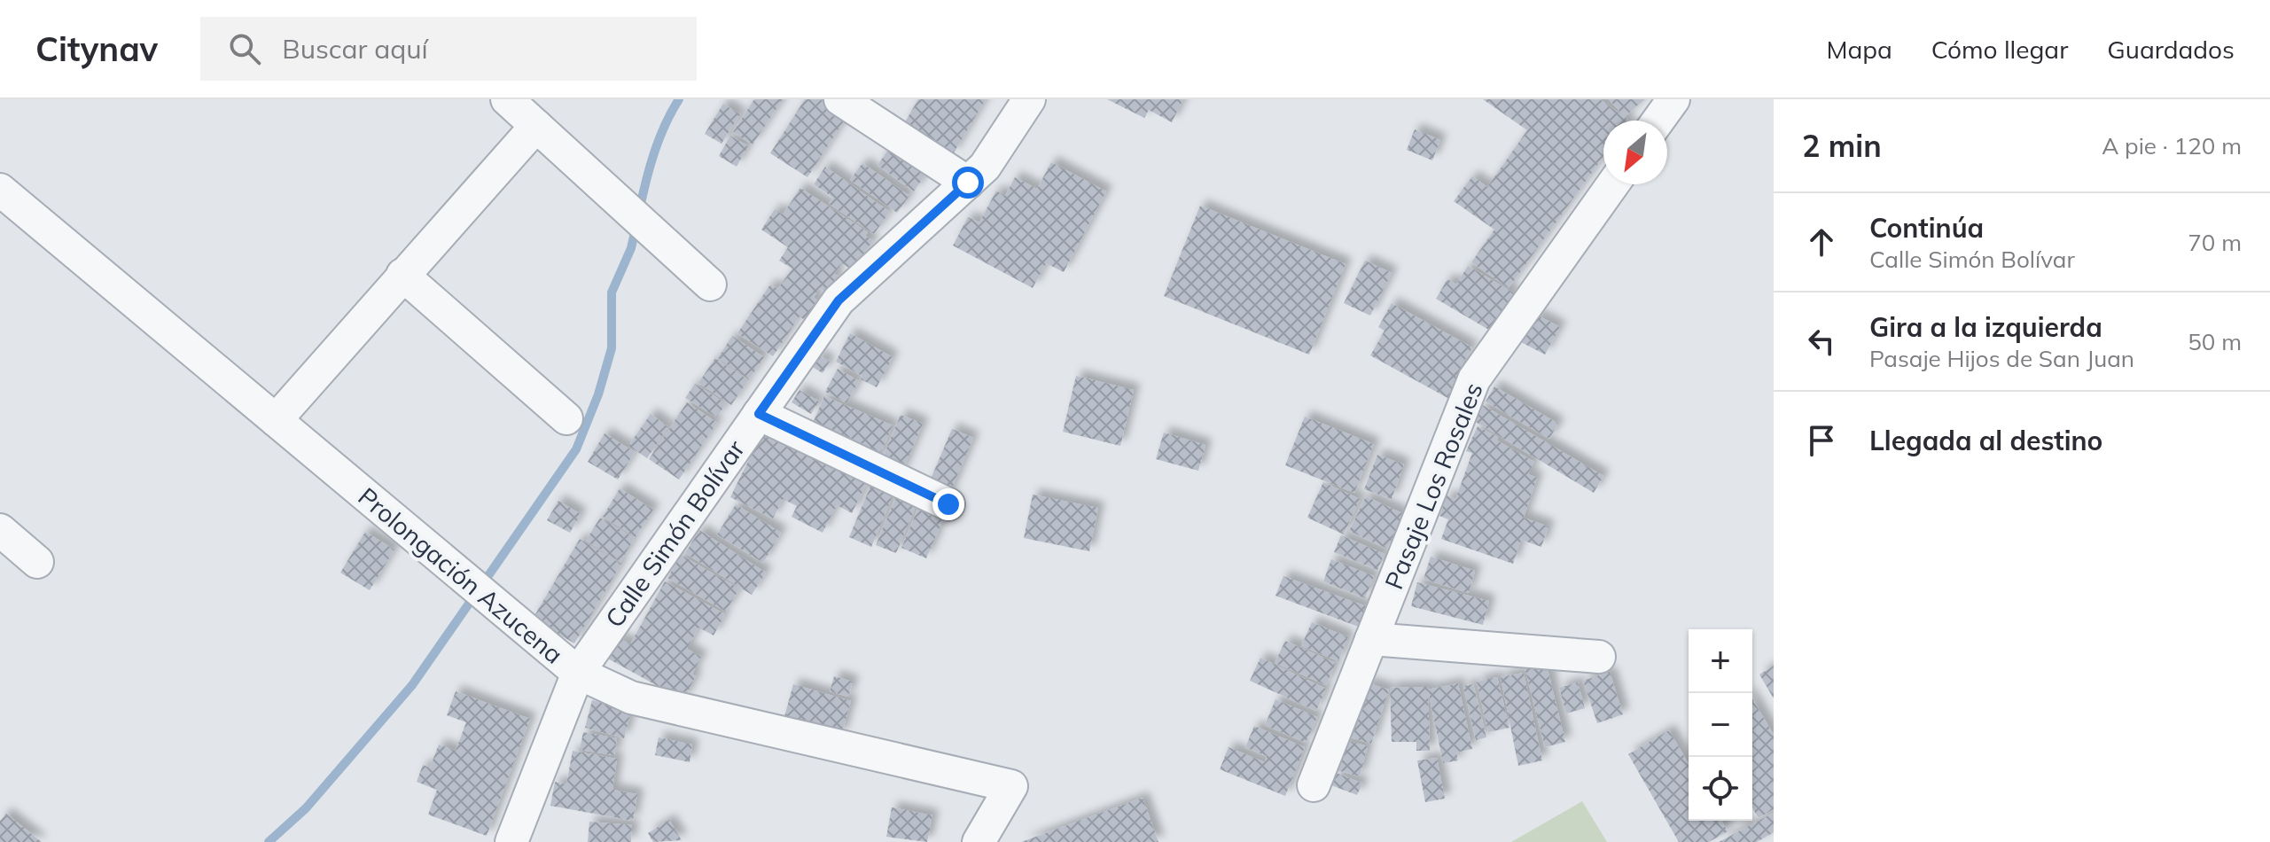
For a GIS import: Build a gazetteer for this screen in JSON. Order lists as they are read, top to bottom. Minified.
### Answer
{"streets":{"street":["Pasaje Los Rosales","Calle Simón Bolívar","Prolongación Azucena"]},"crossings":[["Calle Simón Bolívar","Prolongación Azucena"]],"north":"bottom left","page":{"header":"Citynav","search":"Buscar aquí","nav":["Mapa","Cómo llegar","Guardados"],"heading":["2 min","A pie · 120 m"],"list":[["Continúa","Calle Simón Bolívar","70 m"],["Gira a la izquierda","Pasaje Hijos de San Juan","50 m"],"Llegada al destino"],"map_buttons":["+","−"]}}
